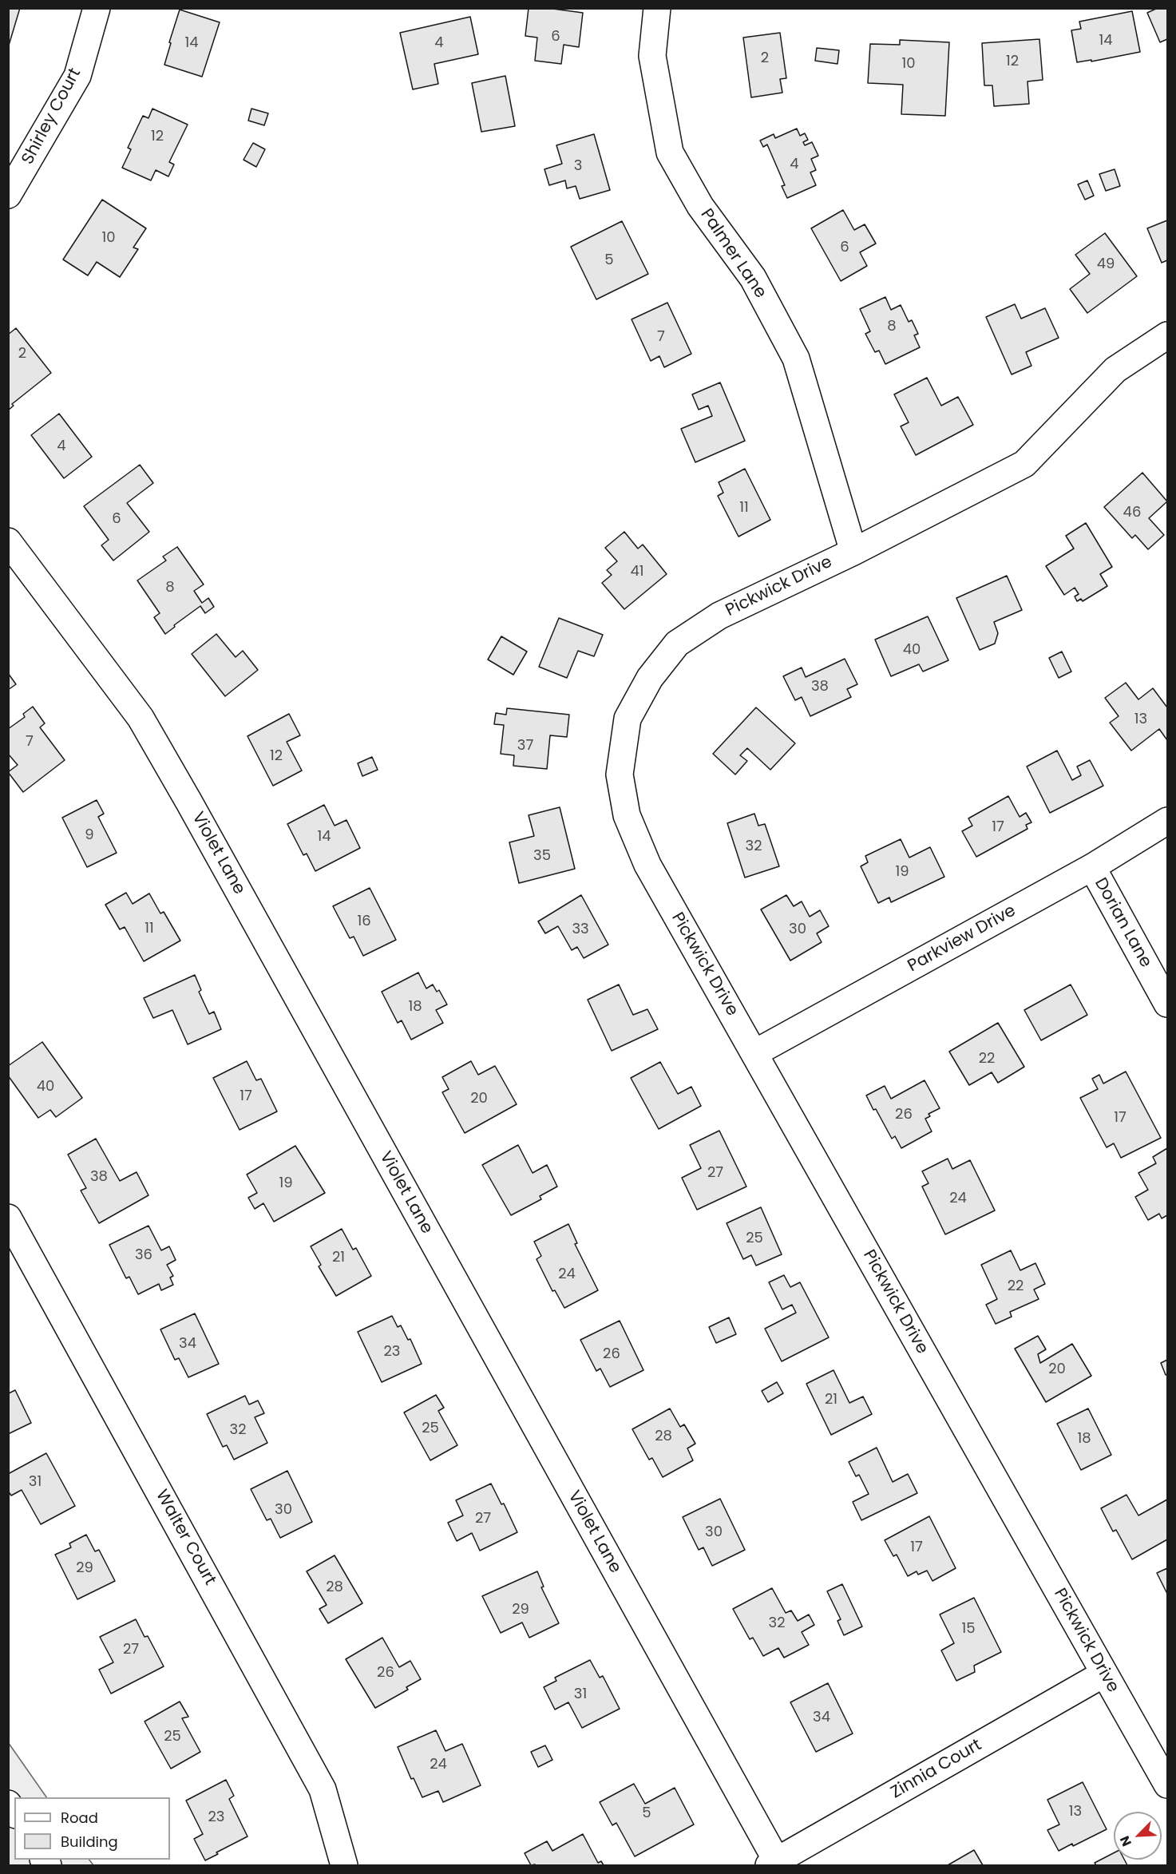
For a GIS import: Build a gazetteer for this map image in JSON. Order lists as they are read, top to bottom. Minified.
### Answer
{"streets":{"street":["Shirley Court","Palmer Lane","Pickwick Drive","Violet Lane","Dorian Lane","Parkview Drive","Walter Court","Zinnia Court"]},"crossings":[["Palmer Lane","Pickwick Drive"],["Pickwick Drive","Parkview Drive"],["Pickwick Drive","Zinnia Court"],["Violet Lane","Zinnia Court"],["Dorian Lane","Parkview Drive"]],"house_numbers":["6","14","14","4","2","12","10","12","4","3","10","6","5","49","8","7","2","4","11","46","6","41","8","40","38","13","7","37","12","17","9","14","32","35","19","16","11","33","30","18","22","40","17","20","26","17","27","38","19","24","25","36","21","24","22","34","23","26","20","21","25","32","28","18","31","30","27","30","17","29","28","29","32","15","27","26","31","34","25","24","13","5","23"],"legend":["Road","Building"],"north":"bottom left"}
